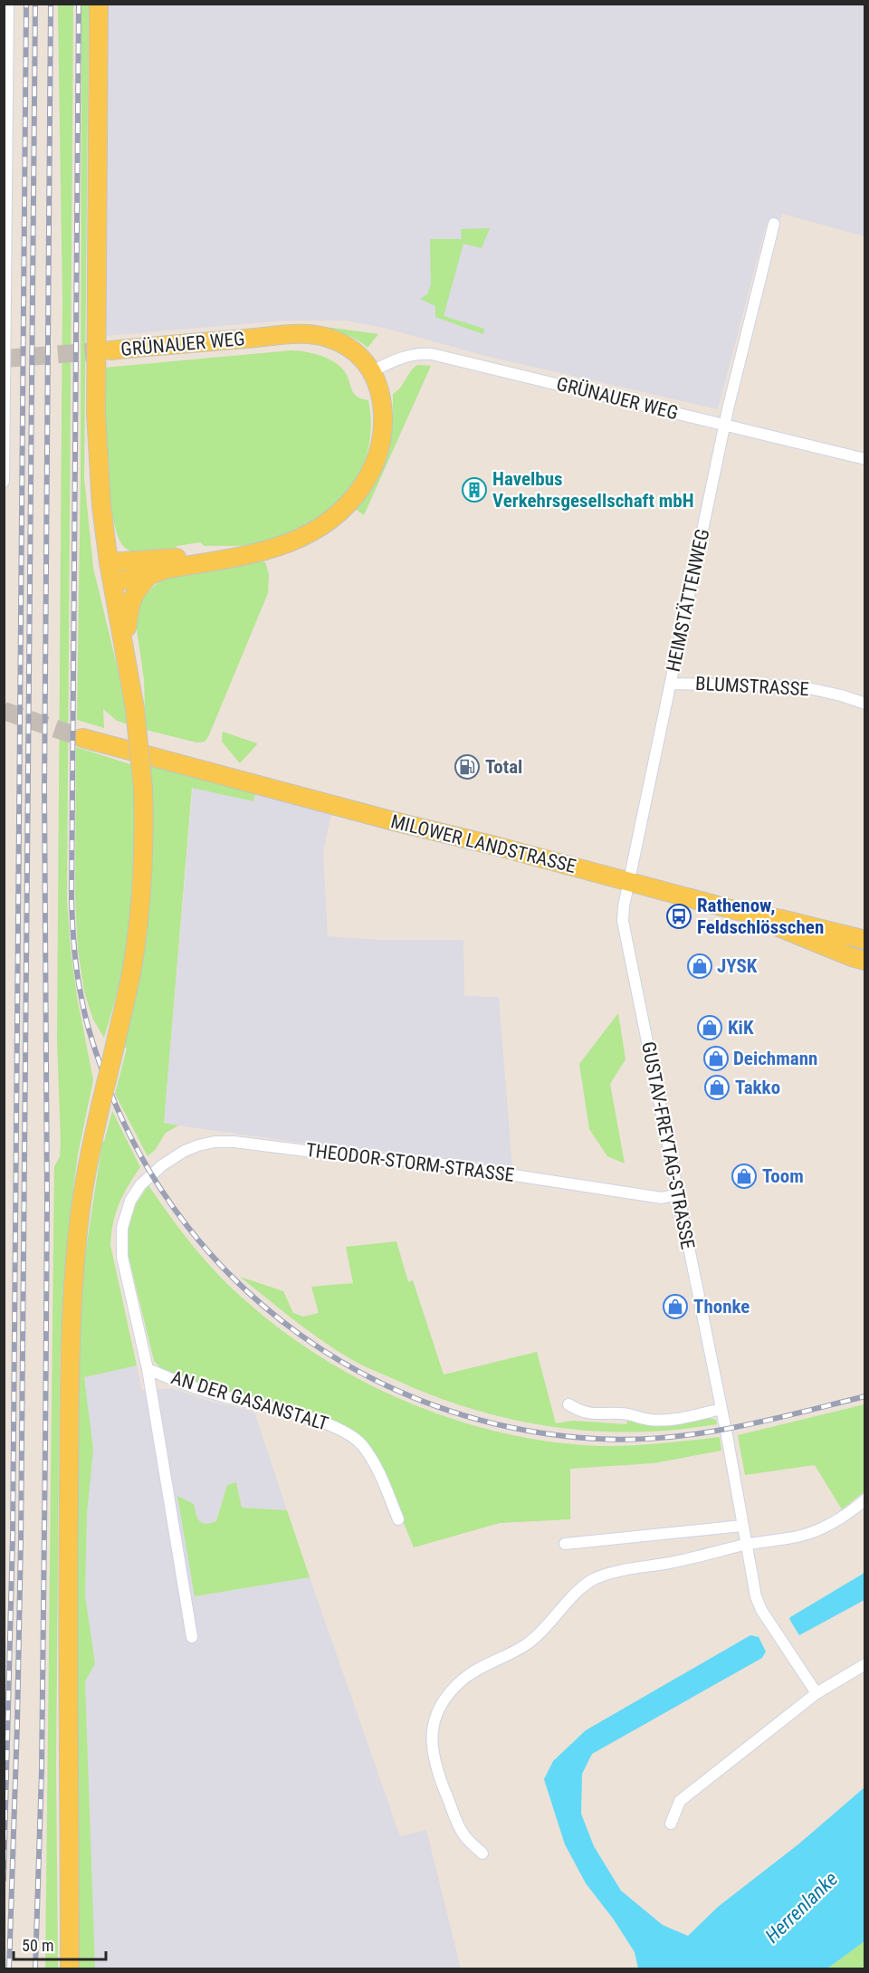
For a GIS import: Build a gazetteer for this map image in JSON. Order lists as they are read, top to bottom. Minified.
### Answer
{"streets":{"main road":["GRÜNAUER WEG","MILOWER LANDSTRASSE"],"street":["HEIMSTÄTTENWEG","BLUMSTRASSE","GUSTAV-FREYTAG-STRASSE","THEODOR-STORM-STRASSE","AN DER GASANSTALT"]},"crossings":[["GRÜNAUER WEG","HEIMSTÄTTENWEG"],["HEIMSTÄTTENWEG","BLUMSTRASSE"],["HEIMSTÄTTENWEG","MILOWER LANDSTRASSE"],["HEIMSTÄTTENWEG","GUSTAV-FREYTAG-STRASSE"],["MILOWER LANDSTRASSE","GUSTAV-FREYTAG-STRASSE"],["GUSTAV-FREYTAG-STRASSE","THEODOR-STORM-STRASSE"],["THEODOR-STORM-STRASSE","AN DER GASANSTALT"]],"water":["Herrenlanke"],"places":{"building":["Havelbus Verkehrsgesellschaft mbH"],"fuel station":["Total"],"bus stop":["Rathenow, Feldschlösschen"],"shop":["JYSK","KiK","Deichmann","Takko","Toom","Thonke"]},"scale_bar":"50 m"}
